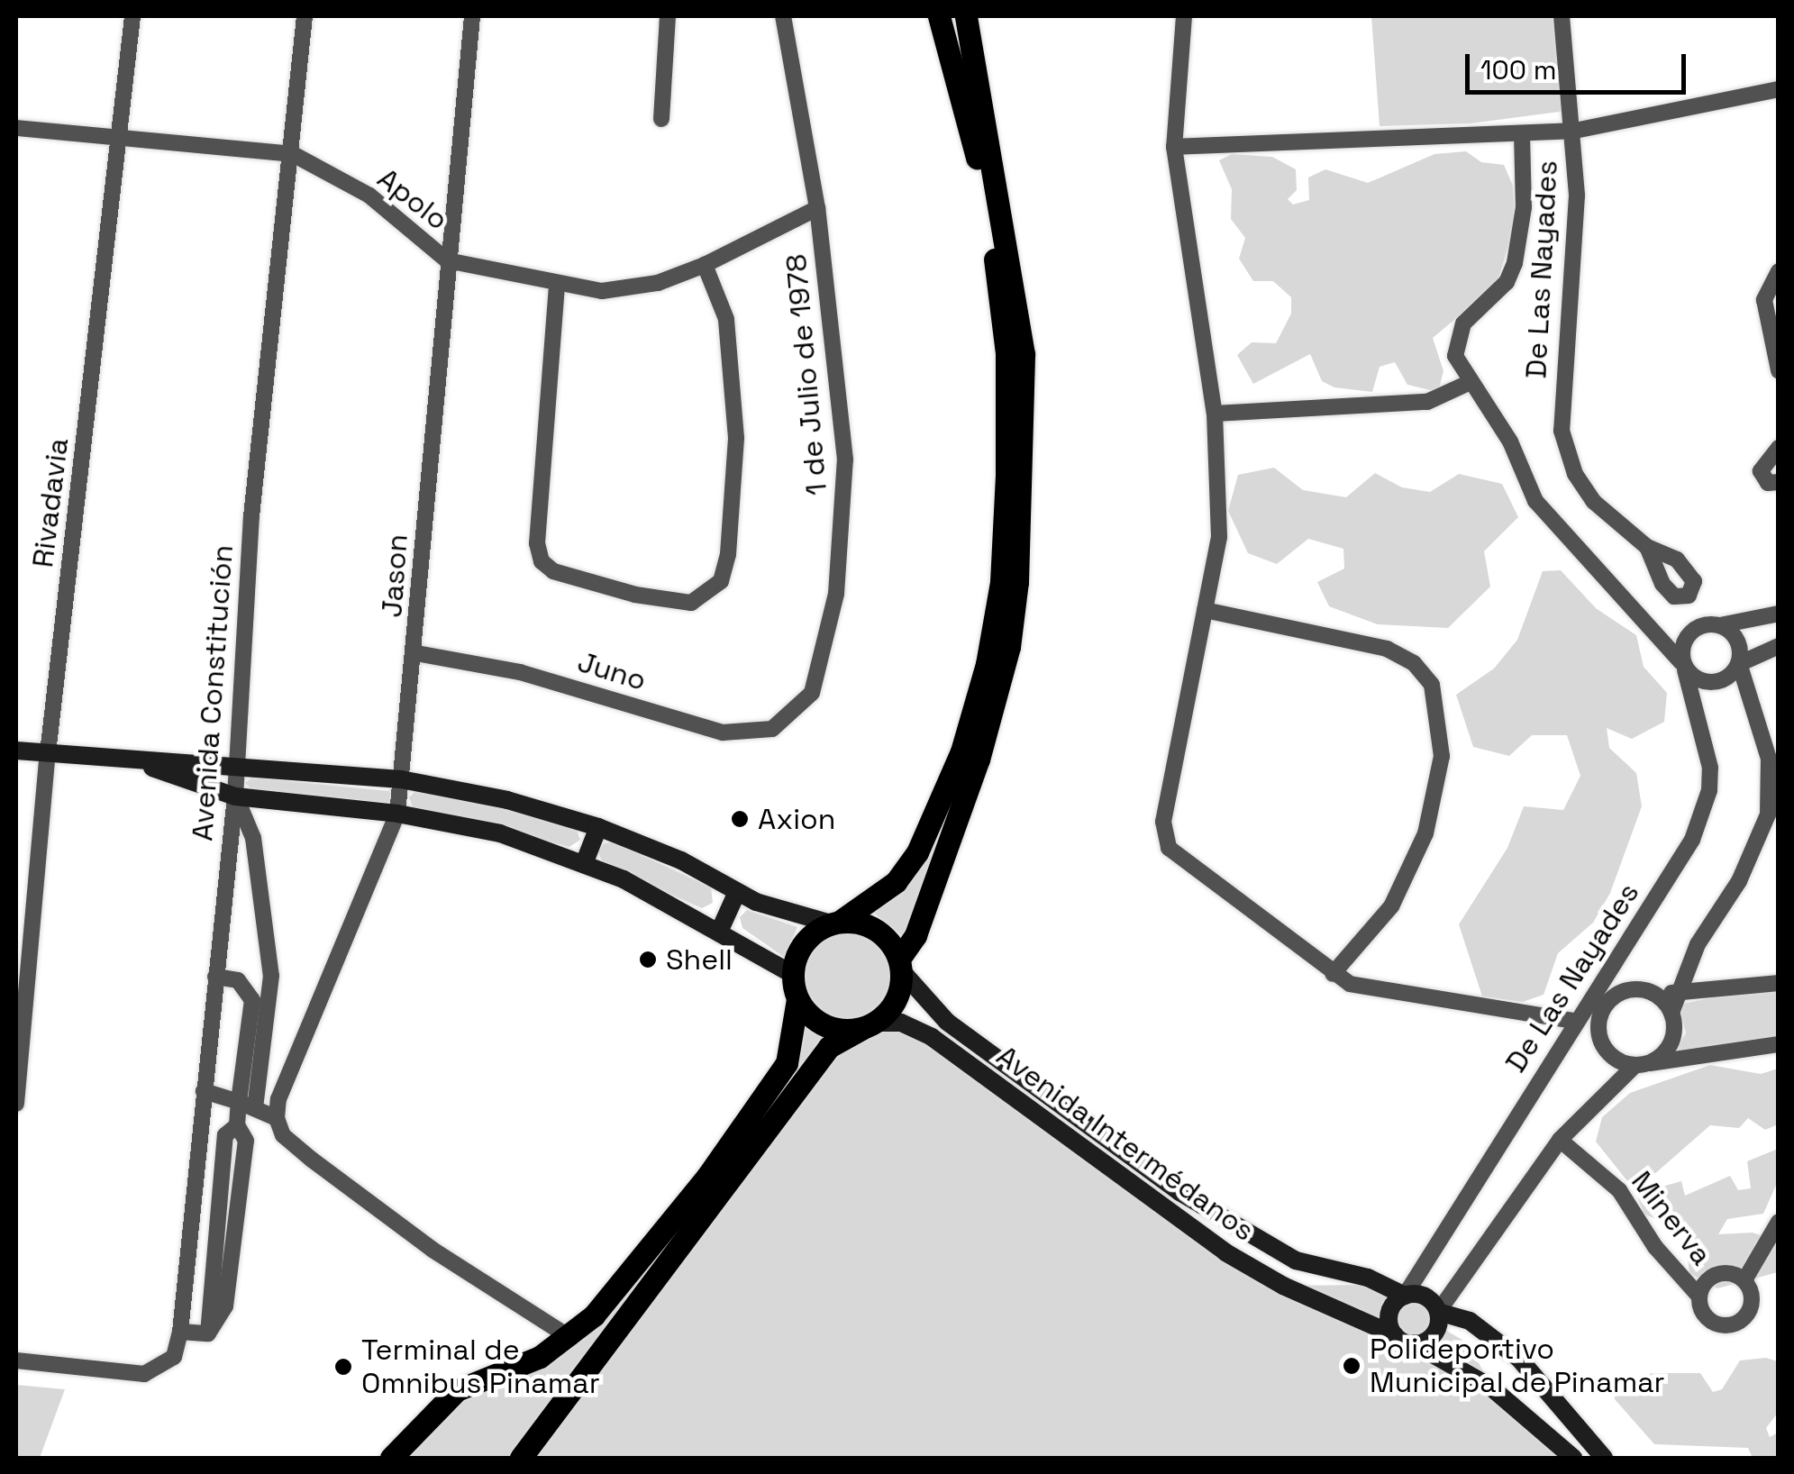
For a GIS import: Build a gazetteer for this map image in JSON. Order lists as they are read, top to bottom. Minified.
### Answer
{"streets":{"main road":["Avenida Intermédanos"],"street":["Apolo","De Las Nayades","1 de Julio de 1978","Rivadavia","Jason","Juno","Avenida Constitución","Minerva"]},"crossings":[["Apolo","1 de Julio de 1978"],["Apolo","Rivadavia"],["Apolo","Jason"],["Apolo","Avenida Constitución"],["De Las Nayades","Avenida Intermédanos"],["1 de Julio de 1978","Juno"],["Jason","Juno"]],"places":["Axion","Shell","Polideportivo Municipal de Pinamar","Terminal de Omnibus Pinamar"],"scale_bar":"100 m"}
